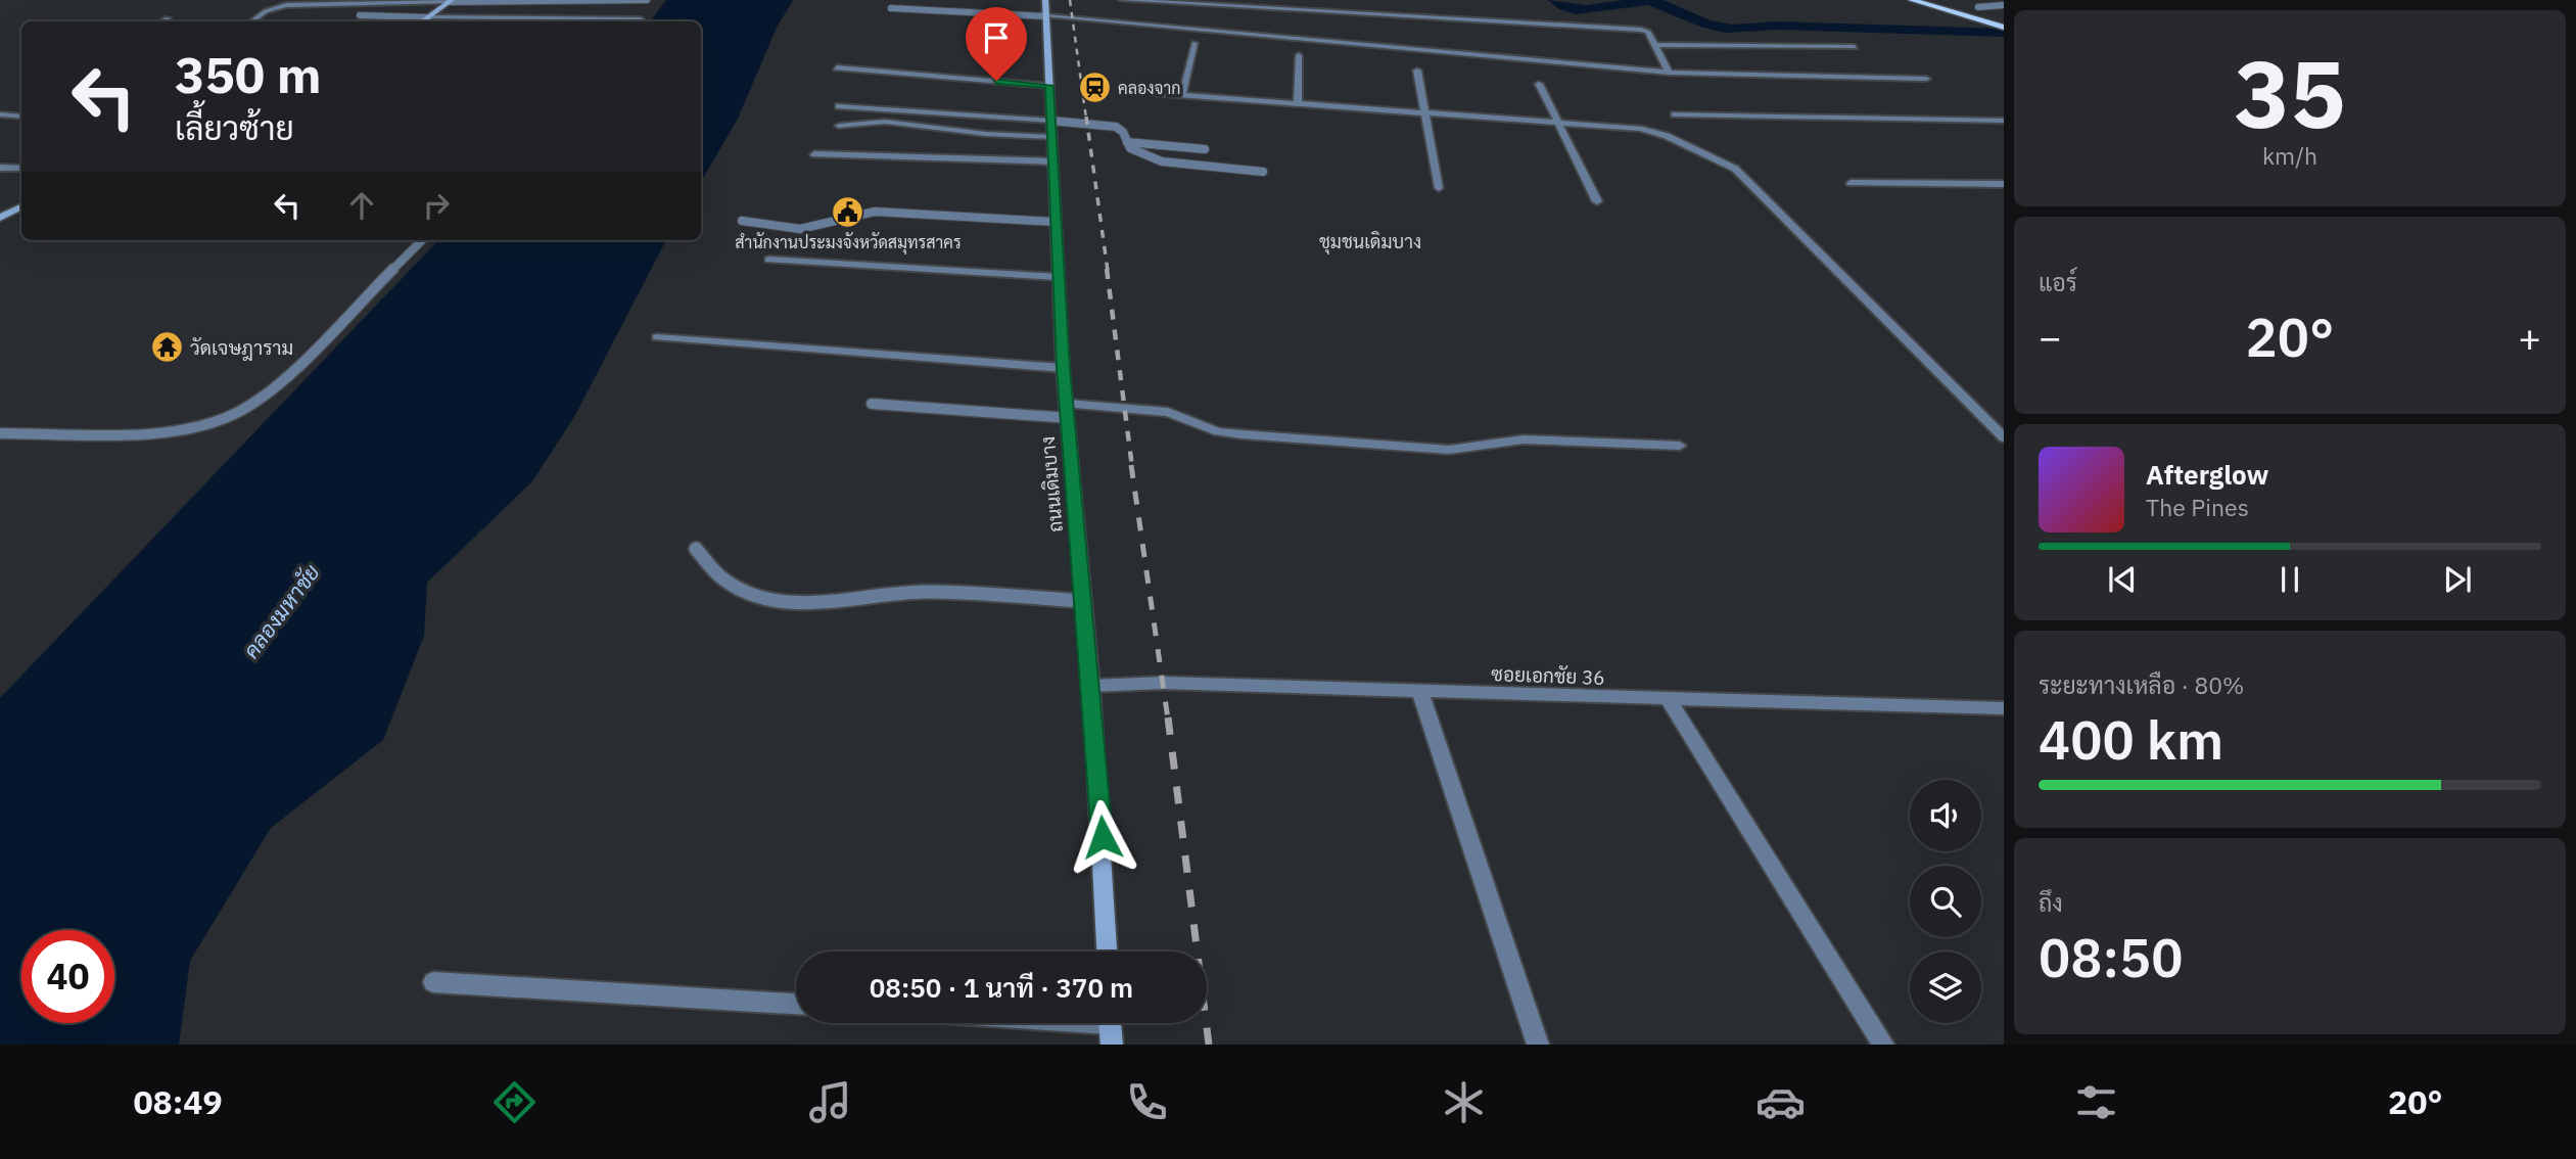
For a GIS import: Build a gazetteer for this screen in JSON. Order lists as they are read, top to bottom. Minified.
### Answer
{"streets":{"street":["ถนนเดิมบาง","ซอยเอกชัย 36"]},"crossings":[["ถนนเดิมบาง","ซอยเอกชัย 36"]],"districts":["ชุมชนเดิมบาง"],"water":["คลองมหาชัย"],"places":{"station":["คลองจาก"],"public building":["สำนักงานประมงจังหวัดสมุทรสาคร"],"temple":["วัดเจษฎาราม"]},"page":{"tile":[["35","km/h"],"แอร์",["ระยะทางเหลือ · 80%","400 km"],["ถึง","08:50"]],"turn":["350 m","เลี้ยวซ้าย"],"heat":["−","20°","+"],"song":["Afterglow","The Pines"],"limit":"40","trip":"08:50 · 1 นาที · 370 m","tabs":["08:49","20°"]}}
